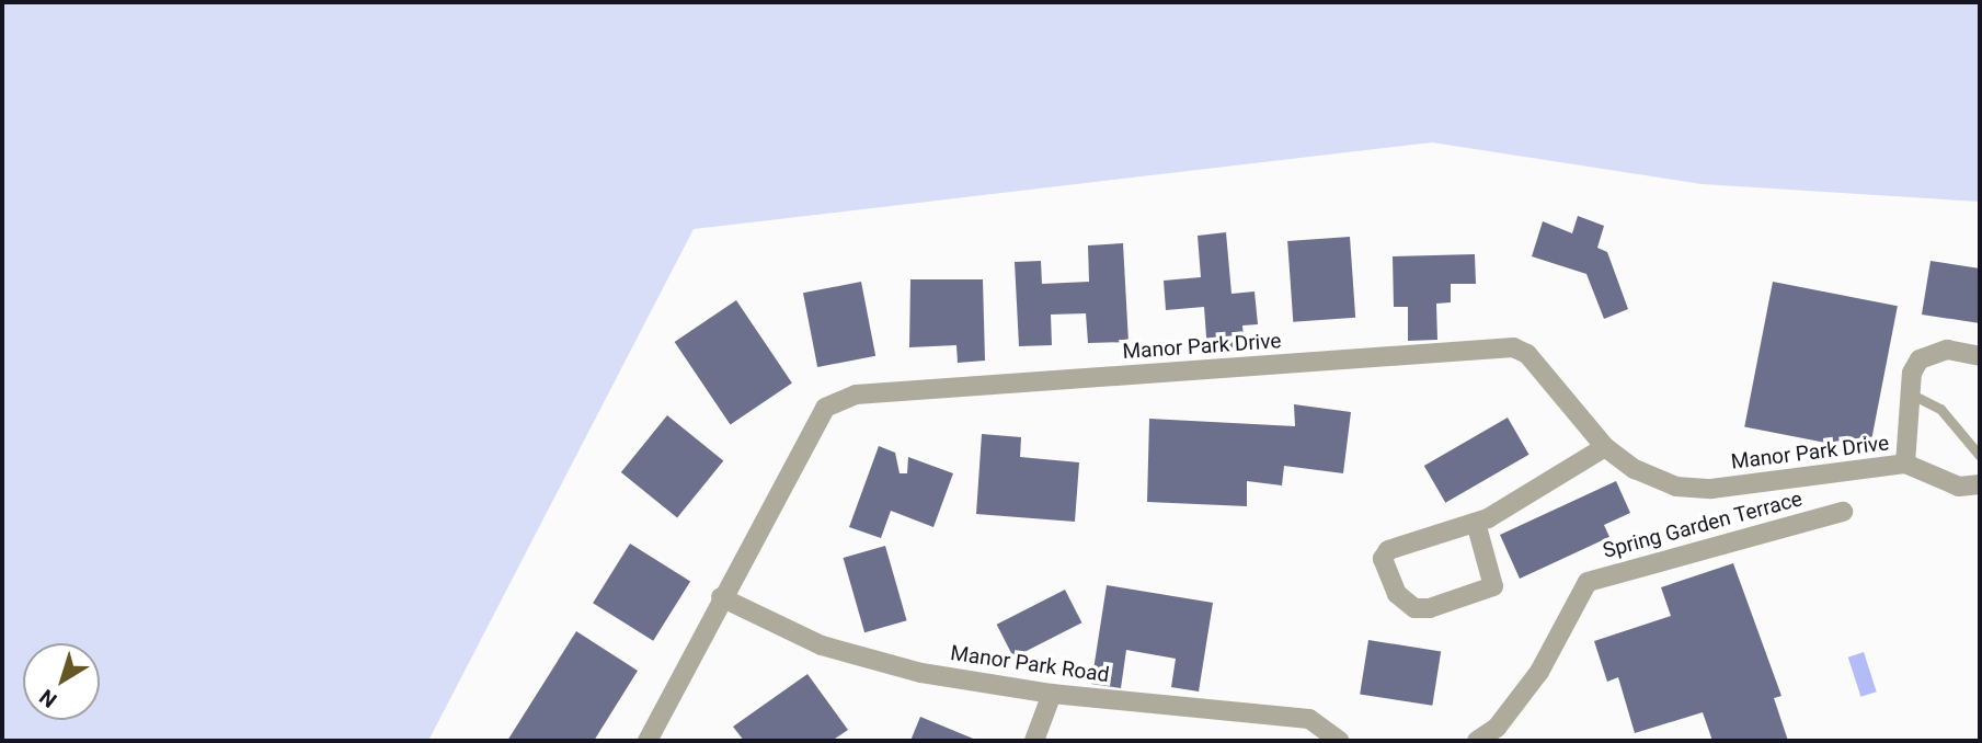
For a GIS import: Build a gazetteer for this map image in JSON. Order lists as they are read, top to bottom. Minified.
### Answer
{"streets":{"street":["Manor Park Drive","Spring Garden Terrace","Manor Park Road"]},"crossings":[["Manor Park Drive","Manor Park Road"]],"north":"bottom left"}
